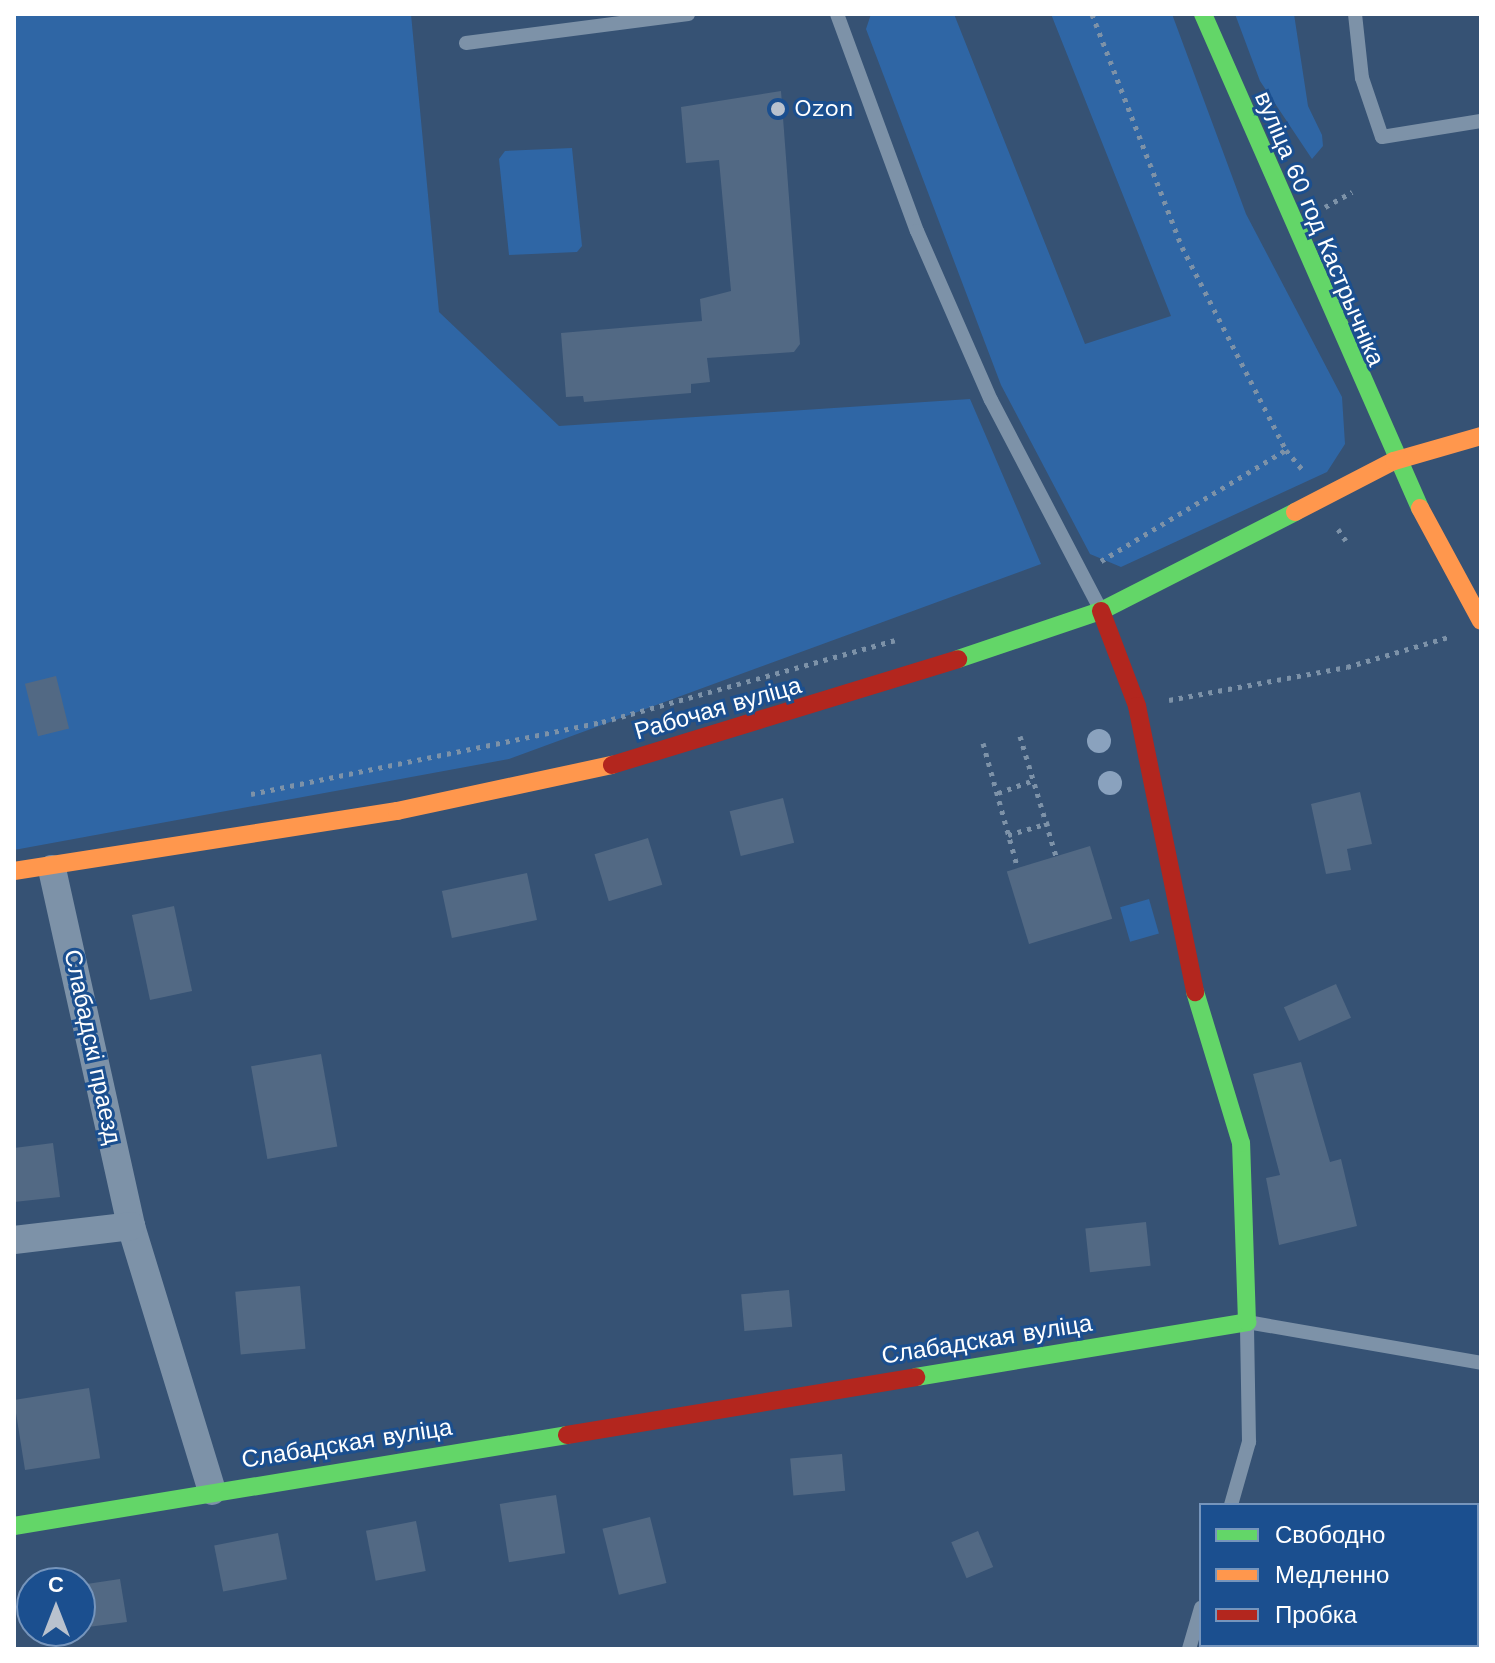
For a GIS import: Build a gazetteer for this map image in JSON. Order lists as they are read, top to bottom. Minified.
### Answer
{"streets":{"street":["вуліца 60 год Кастрычніка","Рабочая вуліца","Слабадскі праезд","Слабадская вуліца"]},"crossings":[["вуліца 60 год Кастрычніка","Рабочая вуліца"],["Рабочая вуліца","Слабадскі праезд"],["Слабадскі праезд","Слабадская вуліца"]],"places":["Ozon"],"legend":["Свободно","Медленно","Пробка"],"north":"top"}
